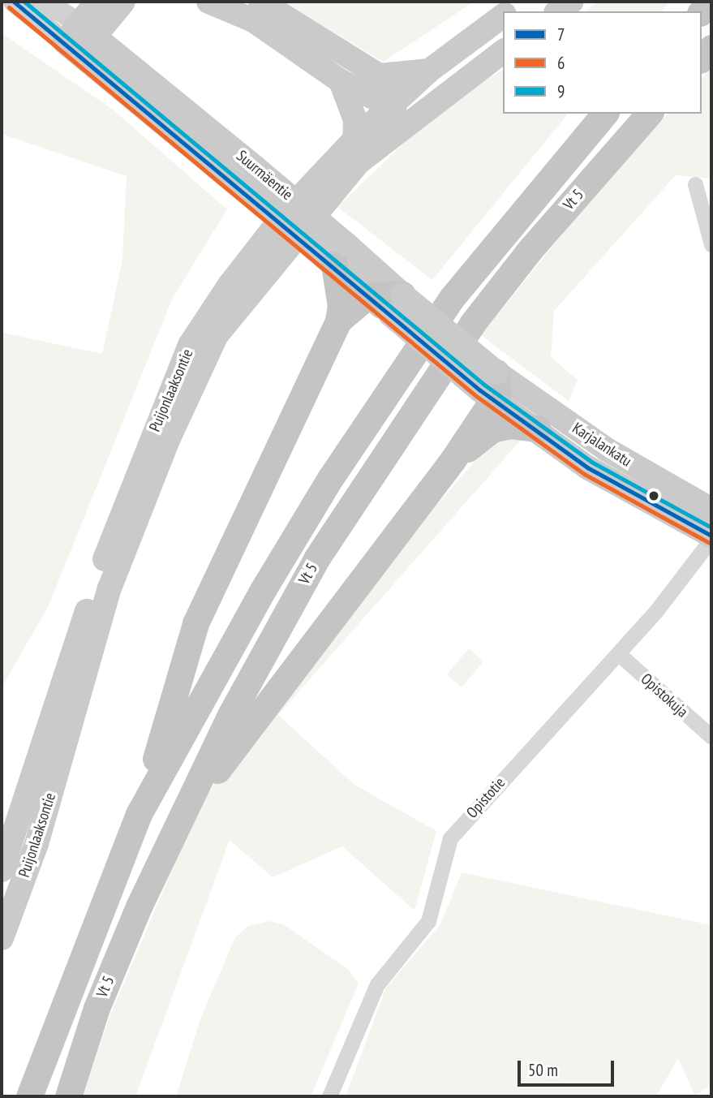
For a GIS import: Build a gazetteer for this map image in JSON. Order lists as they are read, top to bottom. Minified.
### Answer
{"streets":{"highway":["Vt 5"],"main road":["Suurmäentie","Puijonlaaksontie","Karjalankatu"],"street":["Opistokuja","Opistotie"]},"crossings":[["Suurmäentie","Karjalankatu"],["Karjalankatu","Opistotie"],["Opistokuja","Opistotie"]],"lines":["transit line 7","transit line 9","transit line 6"],"legend":["7","6","9"],"scale_bar":"50 m"}
